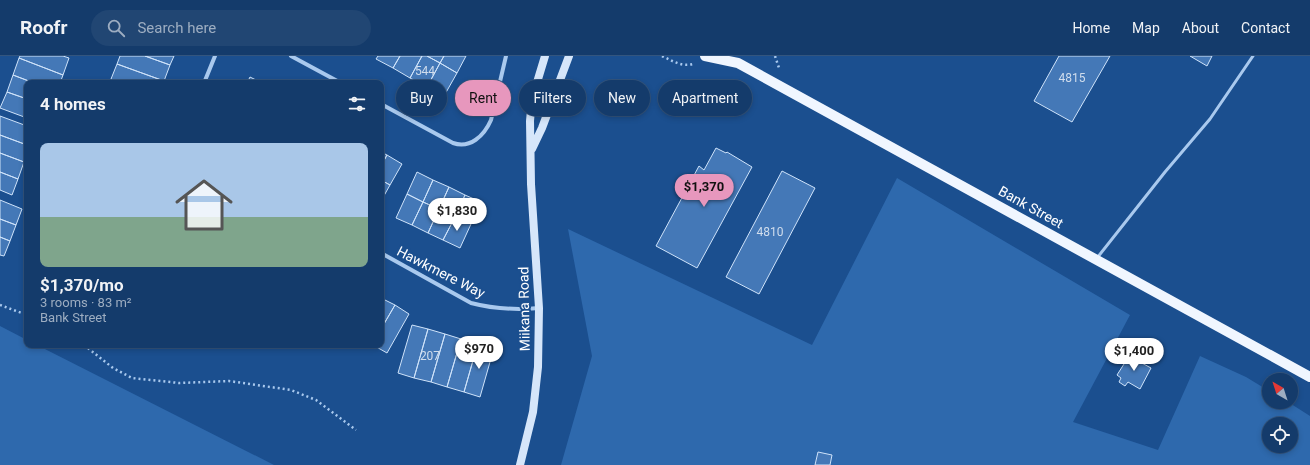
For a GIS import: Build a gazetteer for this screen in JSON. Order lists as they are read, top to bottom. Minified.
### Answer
{"streets":{"main road":["Bank Street"],"street":["Hawkmere Way","Miikana Road"]},"crossings":[["Hawkmere Way","Miikana Road"]],"house_numbers":["544","4815","4810","207"],"north":"top left","page":{"header":"Roofr","search":"Search here","nav":["Home","Map","About","Contact"],"chip":["Buy","Rent","Filters","New","Apartment"],"heading":"4 homes","list":[{"name":"$1,370/mo","note":"3 rooms · 83 m² · Bank Street"}],"price":["$1,370","$1,830","$970","$1,400"]}}
